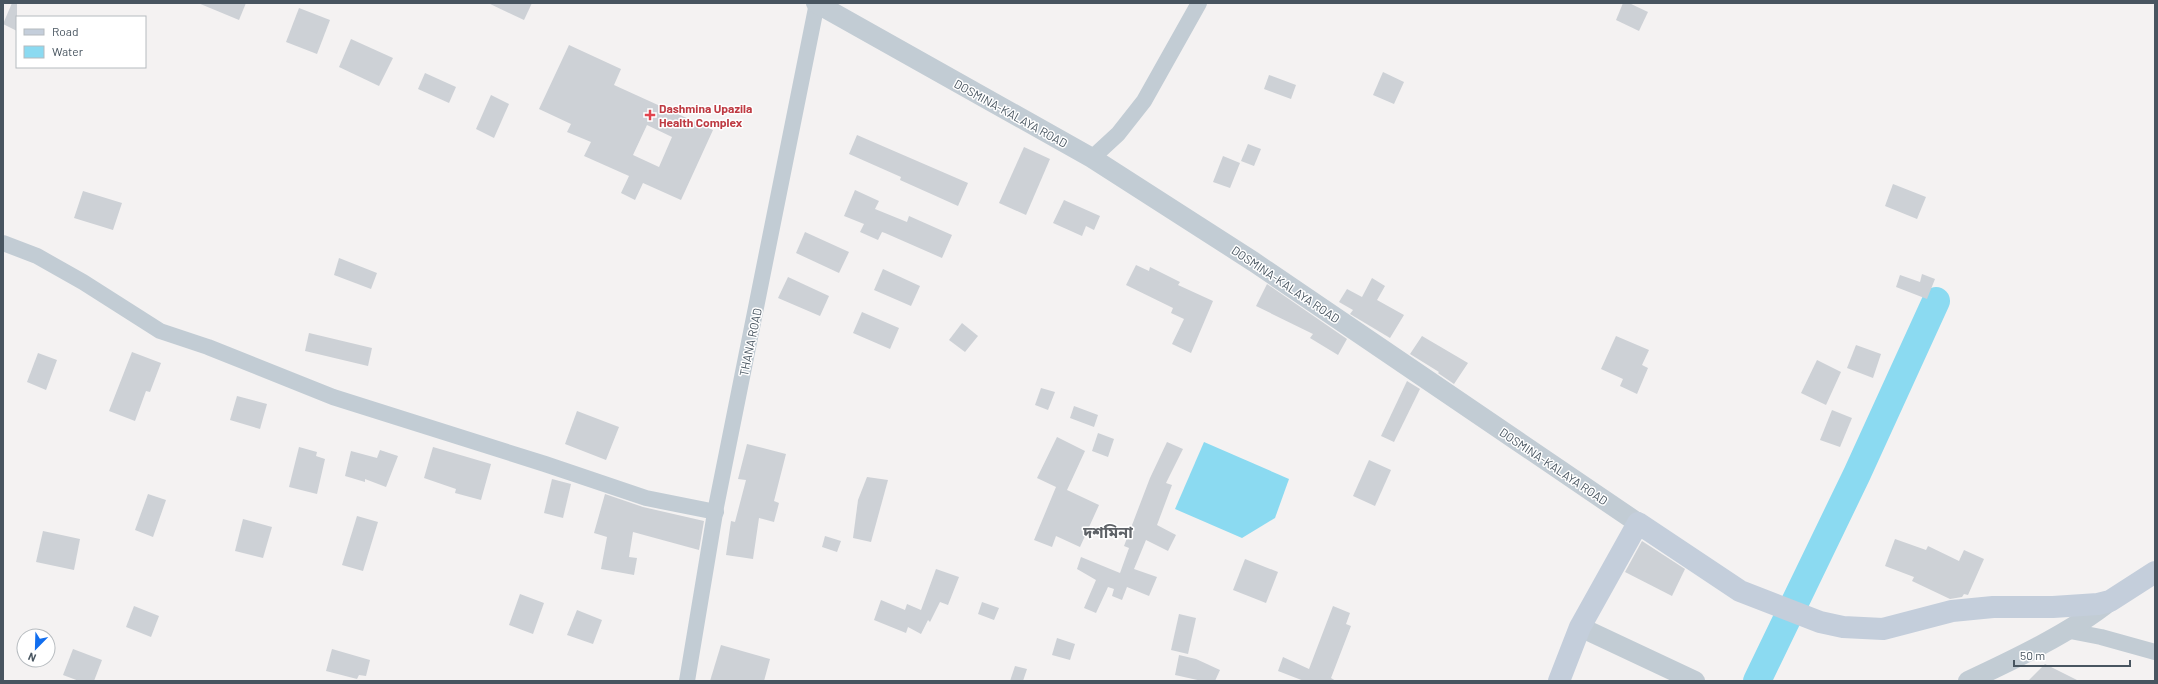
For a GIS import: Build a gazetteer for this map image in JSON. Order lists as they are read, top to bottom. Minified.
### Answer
{"streets":{"main road":["DOSMINA-KALAYA ROAD"],"street":["THANA ROAD"]},"crossings":[["DOSMINA-KALAYA ROAD","THANA ROAD"]],"districts":["দশমিনা"],"places":{"health":["Dashmina Upazila Health Complex"]},"legend":["Road","Water"],"scale_bar":"50 m","north":"bottom left"}
